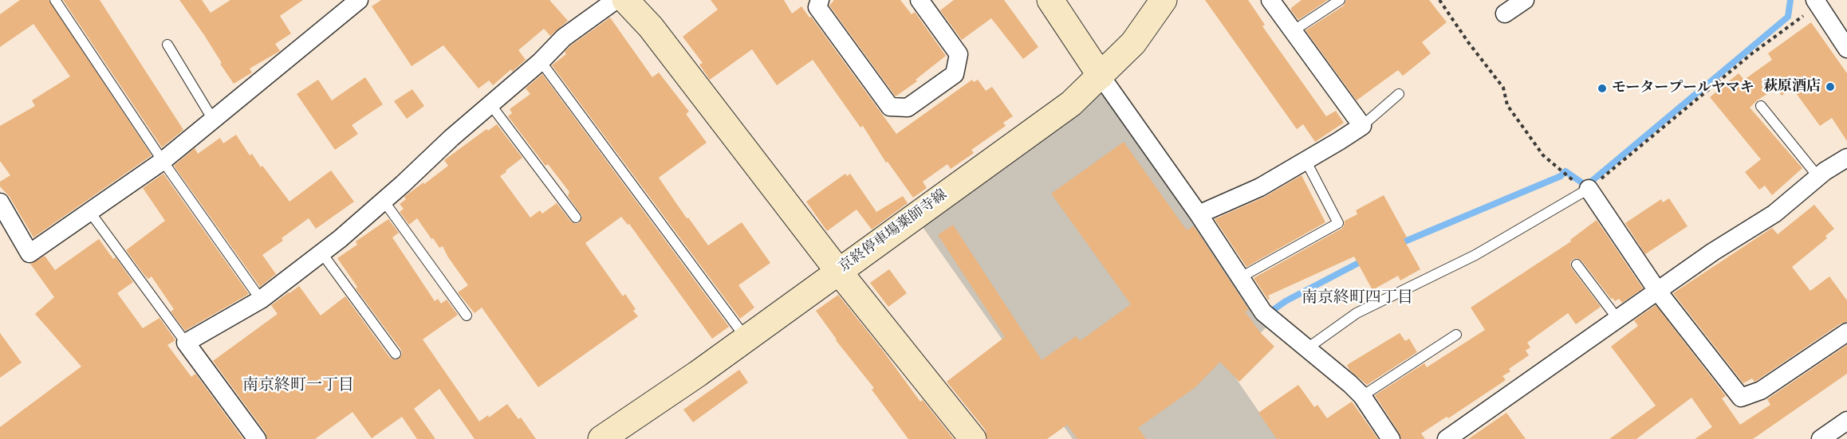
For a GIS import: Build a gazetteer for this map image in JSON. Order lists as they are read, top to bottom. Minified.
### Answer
{"streets":{"main road":["京終停車場薬師寺線"]},"districts":["南京終町四丁目","南京終町一丁目"],"places":["萩原酒店","モータープールヤマキ"]}
